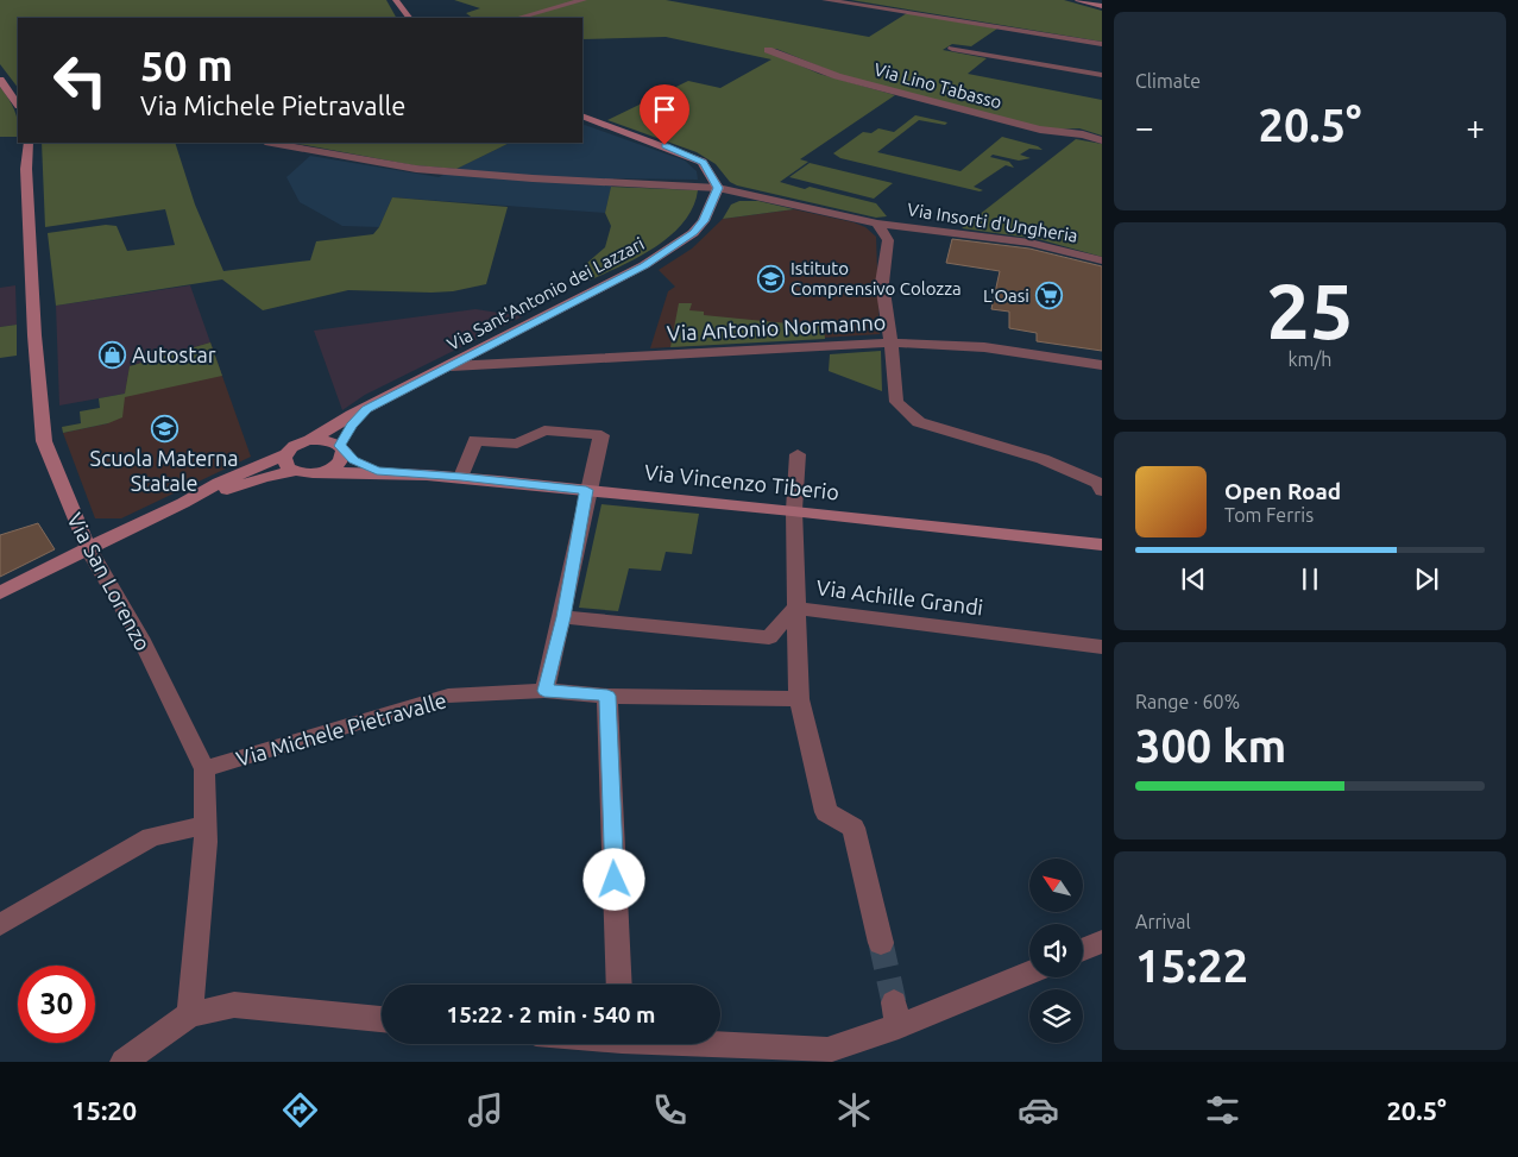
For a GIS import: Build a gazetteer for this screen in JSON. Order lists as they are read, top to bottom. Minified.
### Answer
{"streets":{"street":["Via Lino Tabasso","Via Insorti d'Ungheria","Via Sant'Antonio dei Lazzari","Via Antonio Normanno","Via Vincenzo Tiberio","Via San Lorenzo","Via Achille Grandi","Via Michele Pietravalle"]},"crossings":[["Via Sant'Antonio dei Lazzari","Via Antonio Normanno"],["Via Sant'Antonio dei Lazzari","Via Vincenzo Tiberio"],["Via San Lorenzo","Via Michele Pietravalle"]],"places":{"school or university":["Istituto Comprensivo Colozza","Scuola Materna Statale"],"supermarket":["L'Oasi"],"shop":["Autostar"]},"north":"top left","page":{"tile":["Climate",["25","km/h"],["Range · 60%","300 km"],["Arrival","15:22"]],"turn":["50 m","Via Michele Pietravalle"],"heat":["−","20.5°","+"],"song":["Open Road","Tom Ferris"],"limit":"30","trip":"15:22 · 2 min · 540 m","tabs":["15:20","20.5°"]}}
